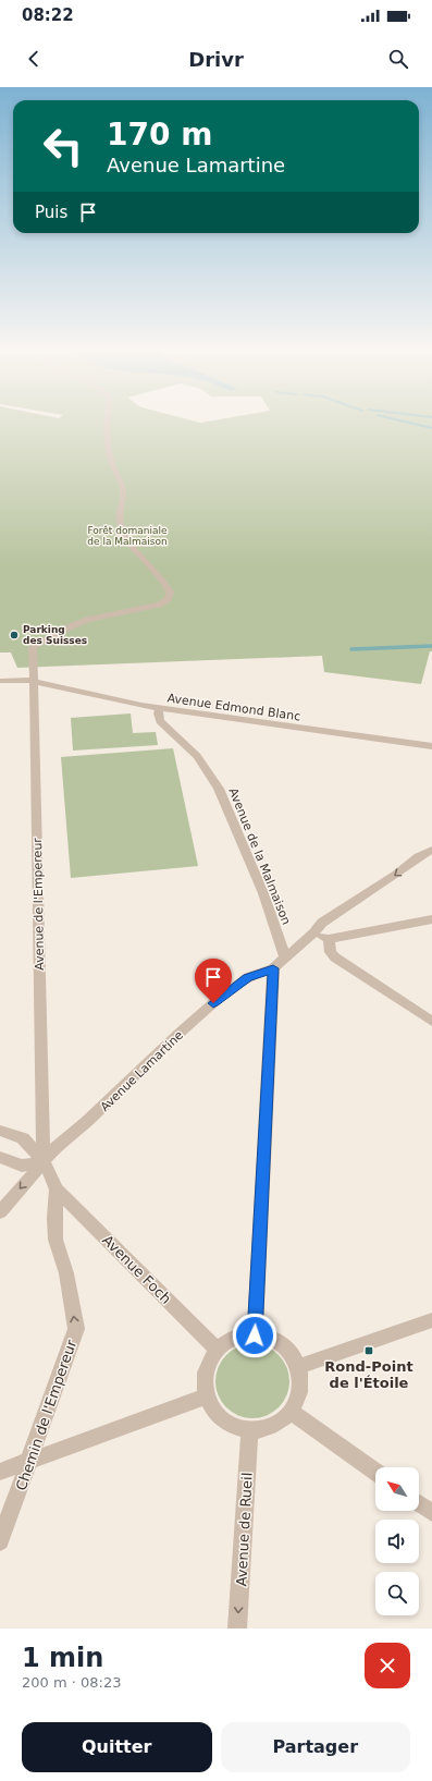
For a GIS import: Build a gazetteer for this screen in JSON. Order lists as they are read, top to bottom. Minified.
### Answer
{"streets":{"street":["Avenue Edmond Blanc","Avenue de la Malmaison","Avenue de l'Empereur","Avenue Lamartine","Avenue Foch","Chemin de l'Empereur","Avenue de Rueil"]},"crossings":[["Avenue Edmond Blanc","Avenue de la Malmaison"],["Avenue Edmond Blanc","Avenue de l'Empereur"],["Avenue de la Malmaison","Avenue Lamartine"],["Avenue de l'Empereur","Avenue Lamartine"],["Avenue de l'Empereur","Chemin de l'Empereur"],["Avenue Lamartine","Chemin de l'Empereur"],["Avenue Foch","Chemin de l'Empereur"],["Avenue Foch","Avenue de Rueil"]],"one_way":["Avenue Lamartine","Chemin de l'Empereur","Avenue de Rueil"],"parks":["Forêt domaniale de la Malmaison"],"places":{"other":["Parking des Suisses"],"transit":["Rond-Point de l'Étoile"]},"north":"top left","page":{"status":"08:22","header":"Drivr","turn":["170 m","Avenue Lamartine"],"then":"Puis","heading":["1 min","200 m · 08:23"],"buttons":["Quitter","Partager"]}}
